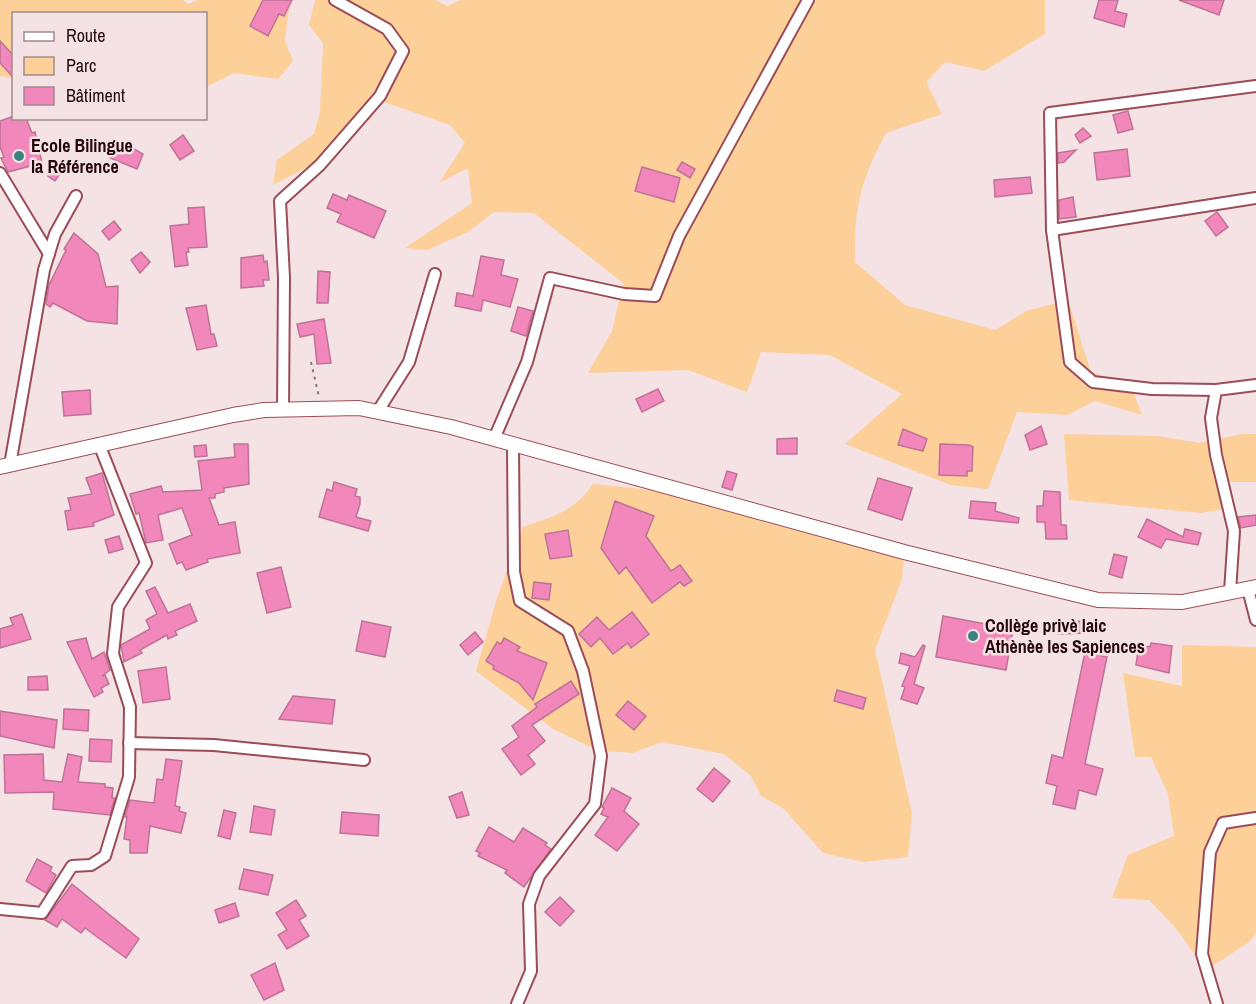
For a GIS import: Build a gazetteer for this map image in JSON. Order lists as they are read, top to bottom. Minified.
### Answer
{"places":["Ecole Bilingue la Référence","Collège privè laic Athènèe les Sapiences"],"legend":["Route","Parc","Bâtiment"]}
